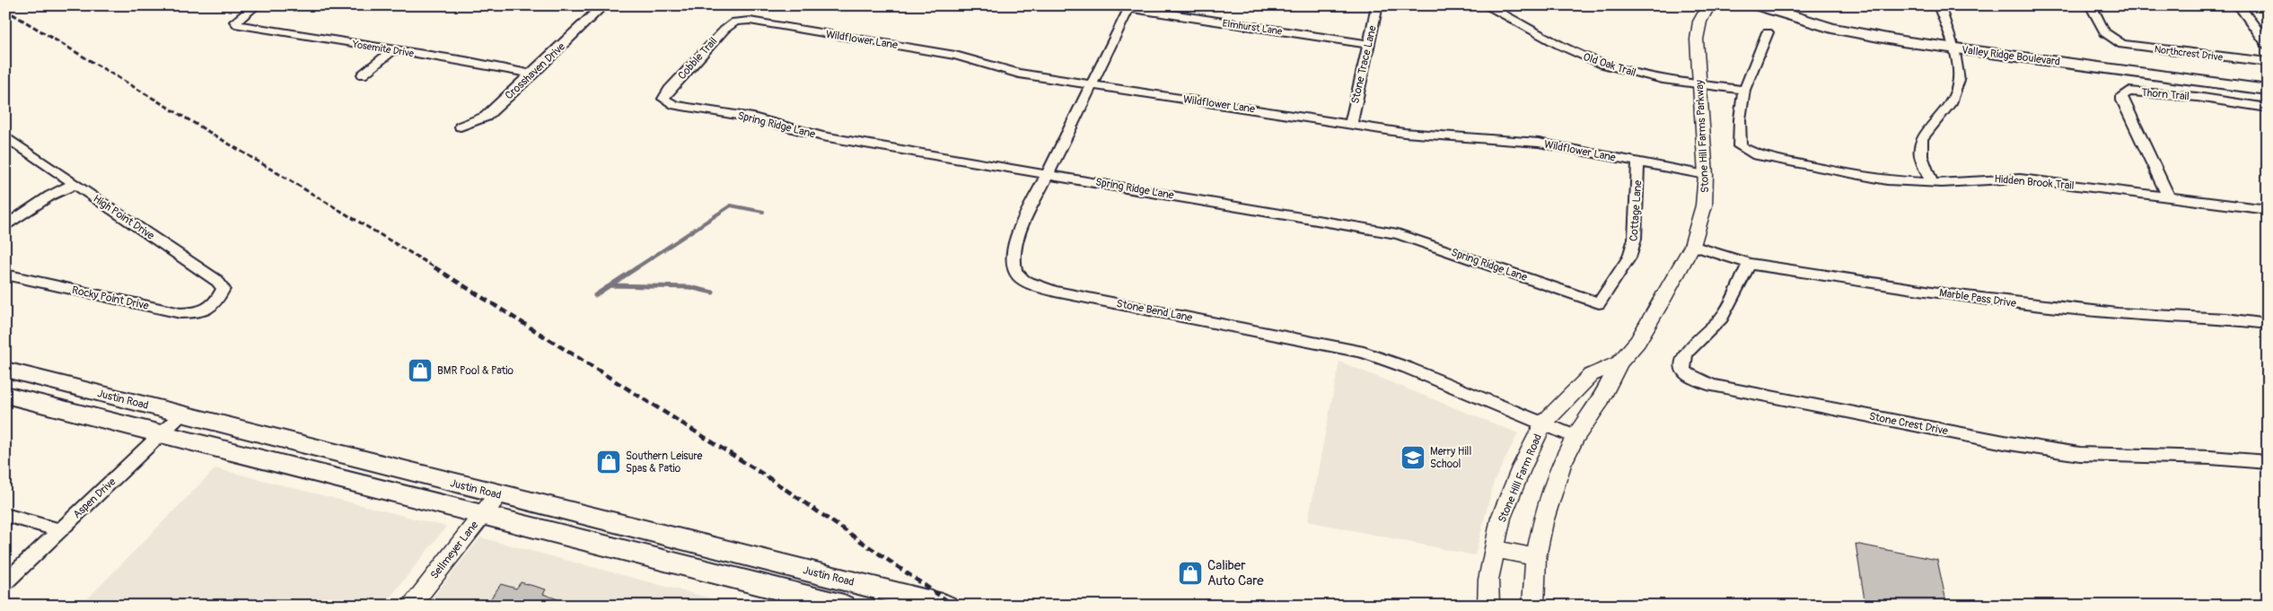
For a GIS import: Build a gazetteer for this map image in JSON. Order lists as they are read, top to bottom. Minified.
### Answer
{"streets":{"main road":["Valley Ridge Boulevard","Justin Road"],"street":["Elmhurst Lane","Wildflower Lane","Yosemite Drive","Northcrest Drive","Cobble Trail","Stone Trace Lane","Old Oak Trail","Crosshaven Drive","Thorn Trail","Spring Ridge Lane","Stone Hill Farms Parkway","Hidden Brook Trail","Cottage Lane","High Point Drive","Rocky Point Drive","Marble Pass Drive","Stone Bend Lane","Stone Crest Drive","Stone Hill Farm Road","Aspen Drive","Sellmeyer Lane"]},"crossings":[["Elmhurst Lane","Stone Trace Lane"],["Elmhurst Lane","Stone Bend Lane"],["Wildflower Lane","Cobble Trail"],["Wildflower Lane","Stone Trace Lane"],["Wildflower Lane","Stone Hill Farms Parkway"],["Wildflower Lane","Cottage Lane"],["Wildflower Lane","Stone Bend Lane"],["Yosemite Drive","Crosshaven Drive"],["Cobble Trail","Spring Ridge Lane"],["Old Oak Trail","Stone Hill Farms Parkway"],["Old Oak Trail","Hidden Brook Trail"],["Thorn Trail","Hidden Brook Trail"],["Spring Ridge Lane","Cottage Lane"],["Spring Ridge Lane","Stone Bend Lane"],["Stone Hill Farms Parkway","Marble Pass Drive"],["Stone Hill Farms Parkway","Stone Bend Lane"],["Stone Hill Farms Parkway","Stone Hill Farm Road"],["High Point Drive","Rocky Point Drive"],["Marble Pass Drive","Stone Crest Drive"],["Stone Bend Lane","Stone Hill Farm Road"],["Justin Road","Aspen Drive"],["Justin Road","Sellmeyer Lane"]],"places":{"shop":["BMR Pool & Patio","Southern Leisure Spas & Patio","Caliber Auto Care"],"school or university":["Merry Hill School"]}}
